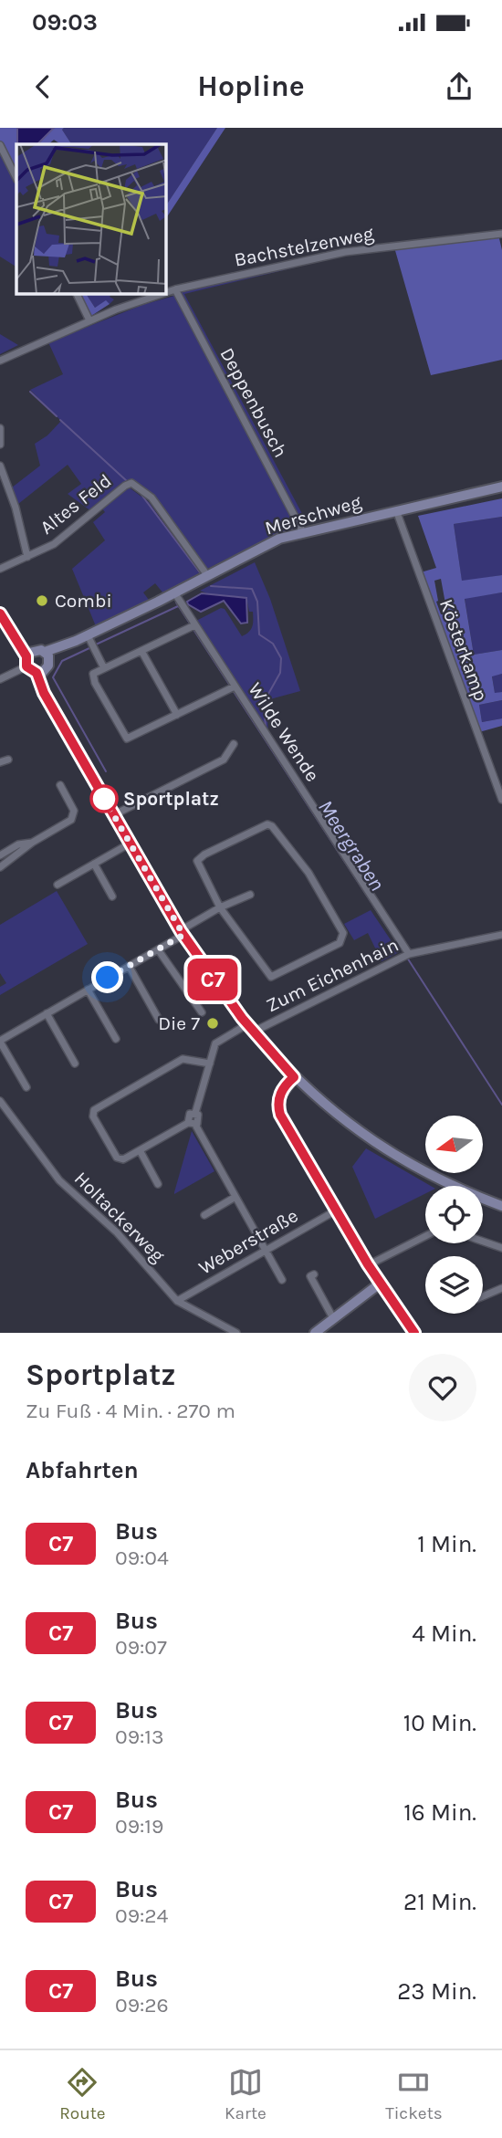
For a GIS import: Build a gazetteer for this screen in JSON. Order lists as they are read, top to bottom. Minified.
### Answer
{"streets":{"street":["Bachstelzenweg","Deppenbusch","Altes Feld","Merschweg","Kösterkamp","Wilde Wende","Zum Eichenhain","Holtackerweg","Weberstraße"]},"crossings":[["Bachstelzenweg","Deppenbusch"],["Deppenbusch","Merschweg"],["Altes Feld","Merschweg"],["Merschweg","Kösterkamp"],["Merschweg","Wilde Wende"],["Wilde Wende","Zum Eichenhain"],["Holtackerweg","Weberstraße"]],"water":["Meergraben"],"places":["Combi","Sportplatz","Die 7"],"lines":["bus line C7"],"north":"left","page":{"status":"09:03","header":"Hopline","on_map":"C7","heading":[["Sportplatz","Zu Fuß · 4 Min. · 270 m"],"Abfahrten"],"list":[{"mark":"C7","name":"Bus","note":"09:04","value":"1 Min."},{"mark":"C7","name":"Bus","note":"09:07","value":"4 Min."},{"mark":"C7","name":"Bus","note":"09:13","value":"10 Min."},{"mark":"C7","name":"Bus","note":"09:19","value":"16 Min."},{"mark":"C7","name":"Bus","note":"09:24","value":"21 Min."},{"mark":"C7","name":"Bus","note":"09:26","value":"23 Min."}],"tabs":["Route","Karte","Tickets"]}}
